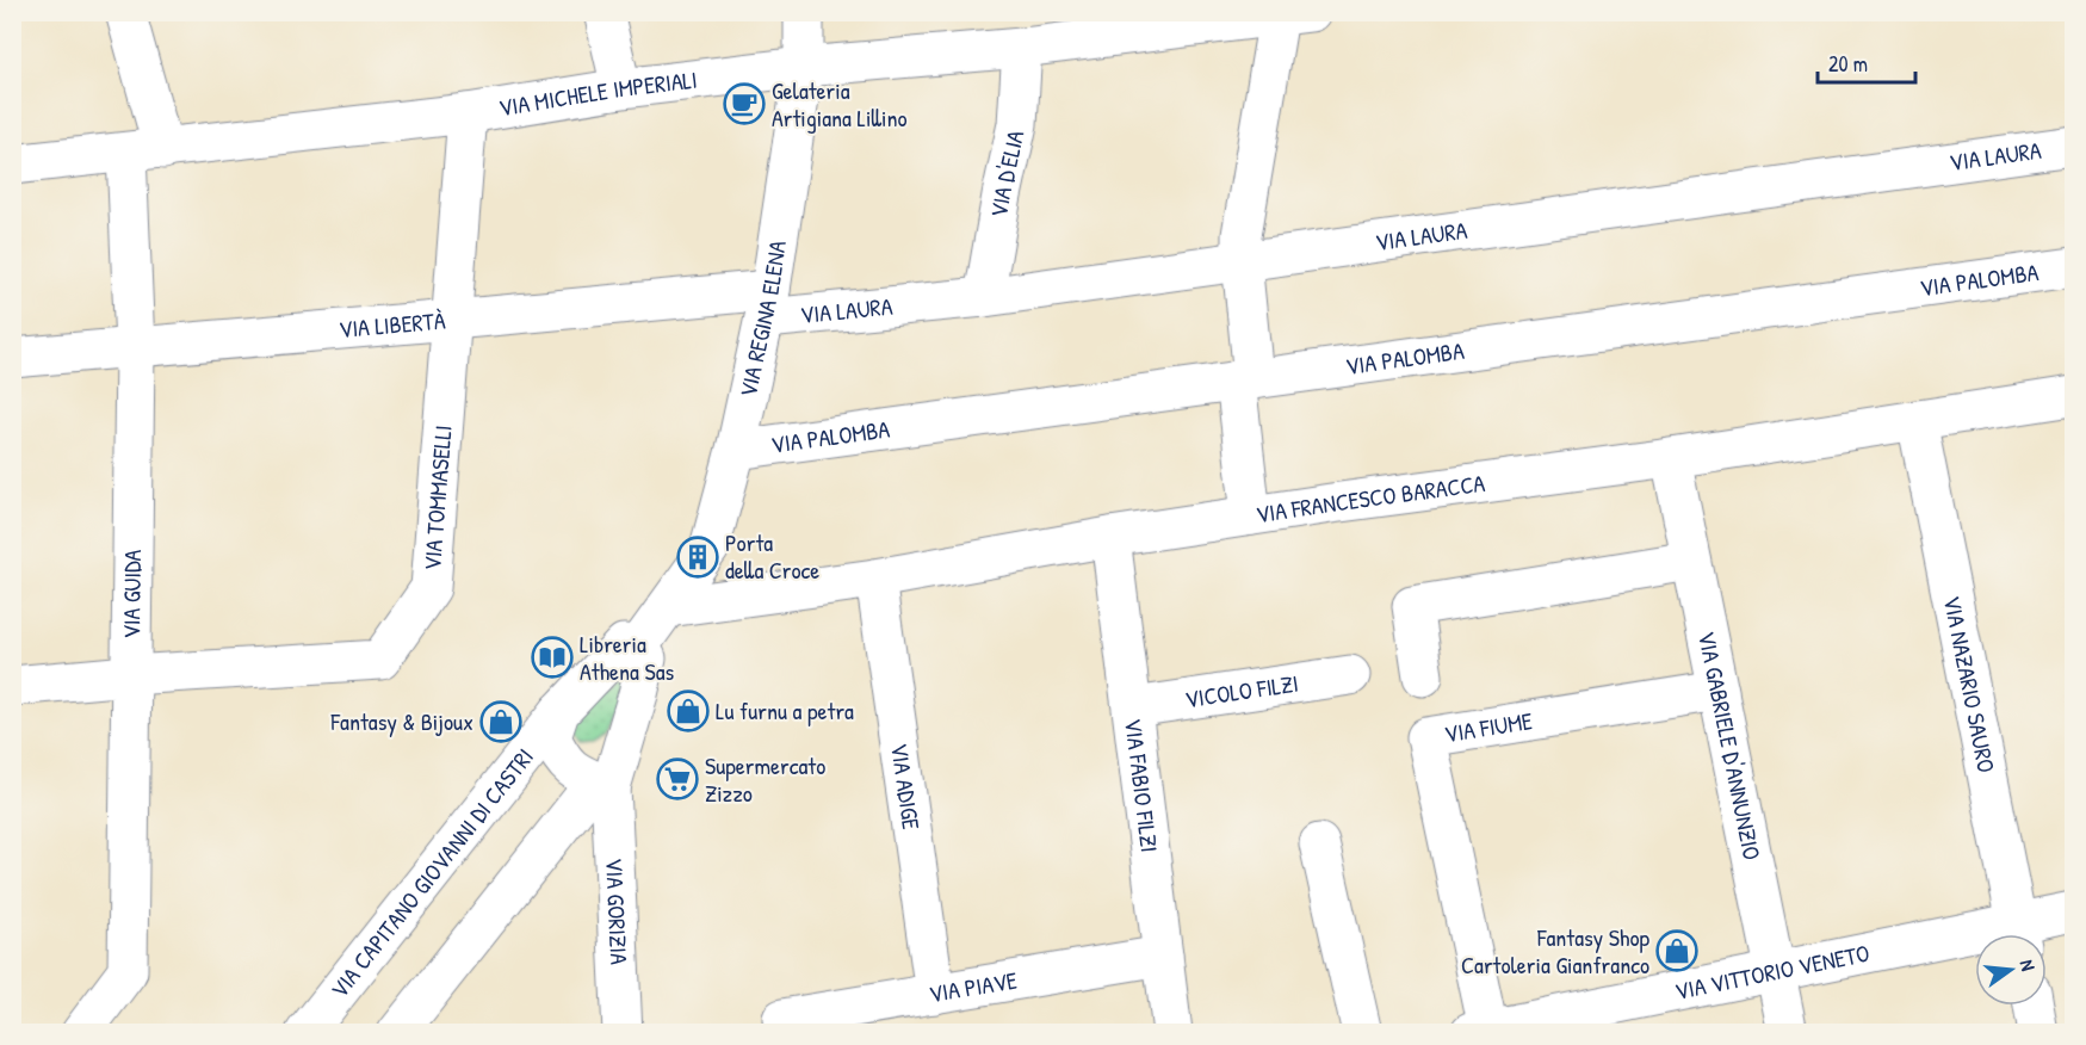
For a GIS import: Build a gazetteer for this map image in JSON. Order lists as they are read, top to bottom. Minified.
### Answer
{"streets":{"street":["VIA MICHELE IMPERIALI","VIA LAURA","VIA D'ELIA","VIA PALOMBA","VIA REGINA ELENA","VIA LIBERTÀ","VIA TOMMASELLI","VIA FRANCESCO BARACCA","VIA GUIDA","VIA NAZARIO SAURO","VICOLO FILZI","VIA FIUME","VIA GABRIELE D'ANNUNZIO","VIA FABIO FILZI","VIA ADIGE","VIA CAPITANO GIOVANNI DI CASTRI","VIA GORIZIA","VIA VITTORIO VENETO","VIA PIAVE"]},"crossings":[["VIA MICHELE IMPERIALI","VIA D'ELIA"],["VIA MICHELE IMPERIALI","VIA REGINA ELENA"],["VIA MICHELE IMPERIALI","VIA TOMMASELLI"],["VIA MICHELE IMPERIALI","VIA GUIDA"],["VIA LAURA","VIA D'ELIA"],["VIA LAURA","VIA REGINA ELENA"],["VIA LAURA","VIA LIBERTÀ"],["VIA PALOMBA","VIA REGINA ELENA"],["VIA REGINA ELENA","VIA LIBERTÀ"],["VIA REGINA ELENA","VIA FRANCESCO BARACCA"],["VIA REGINA ELENA","VIA CAPITANO GIOVANNI DI CASTRI"],["VIA LIBERTÀ","VIA TOMMASELLI"],["VIA LIBERTÀ","VIA GUIDA"],["VIA TOMMASELLI","VIA GUIDA"],["VIA FRANCESCO BARACCA","VIA NAZARIO SAURO"],["VIA FRANCESCO BARACCA","VIA GABRIELE D'ANNUNZIO"],["VIA FRANCESCO BARACCA","VIA FABIO FILZI"],["VIA FRANCESCO BARACCA","VIA ADIGE"],["VICOLO FILZI","VIA FABIO FILZI"],["VIA FIUME","VIA GABRIELE D'ANNUNZIO"],["VIA FIUME","VIA VITTORIO VENETO"],["VIA GABRIELE D'ANNUNZIO","VIA VITTORIO VENETO"],["VIA FABIO FILZI","VIA PIAVE"],["VIA ADIGE","VIA PIAVE"]],"places":{"cafe":["Gelateria Artigiana Lillino"],"building":["Porta della Croce"],"library":["Libreria Athena Sas"],"shop":["Lu furnu a petra","Fantasy & Bijoux","Fantasy Shop Cartoleria Gianfranco"],"supermarket":["Supermercato Zizzo"]},"scale_bar":"20 m","north":"right"}
